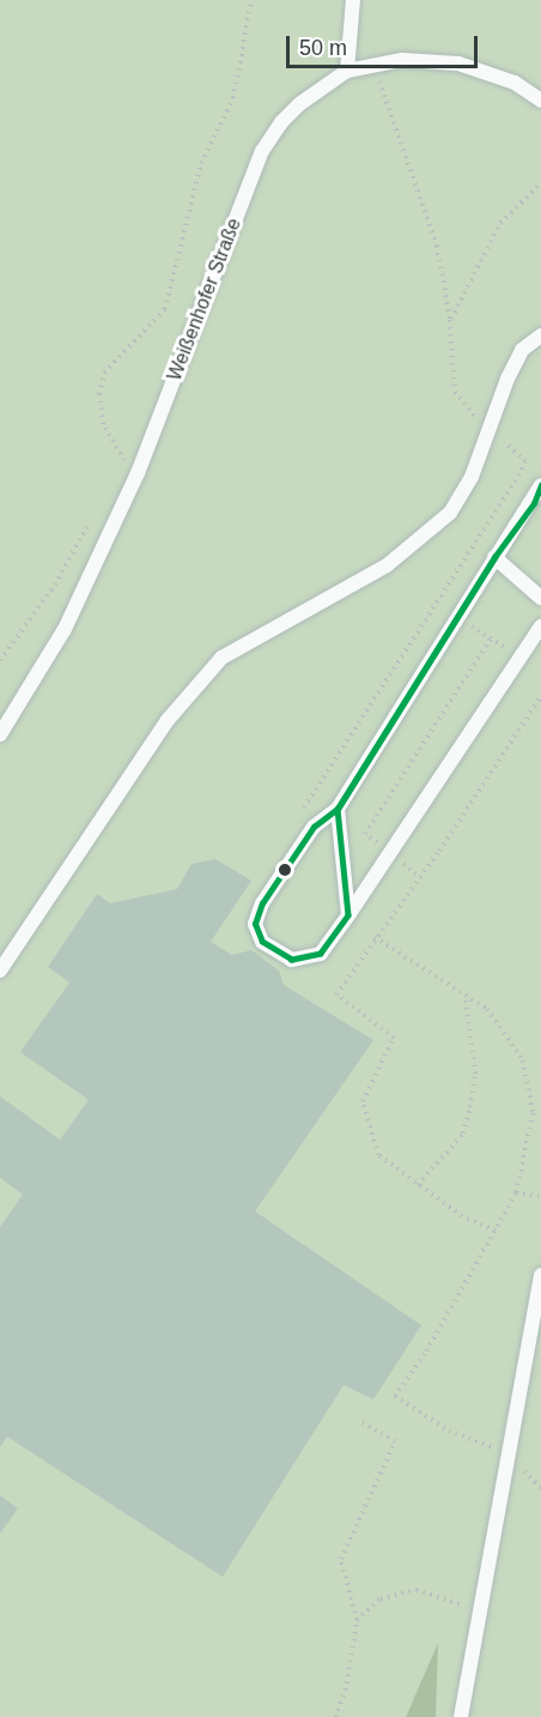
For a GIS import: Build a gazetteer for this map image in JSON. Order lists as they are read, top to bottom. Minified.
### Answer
{"streets":{"lane":["Weißenhofer Straße"]},"scale_bar":"50 m"}
